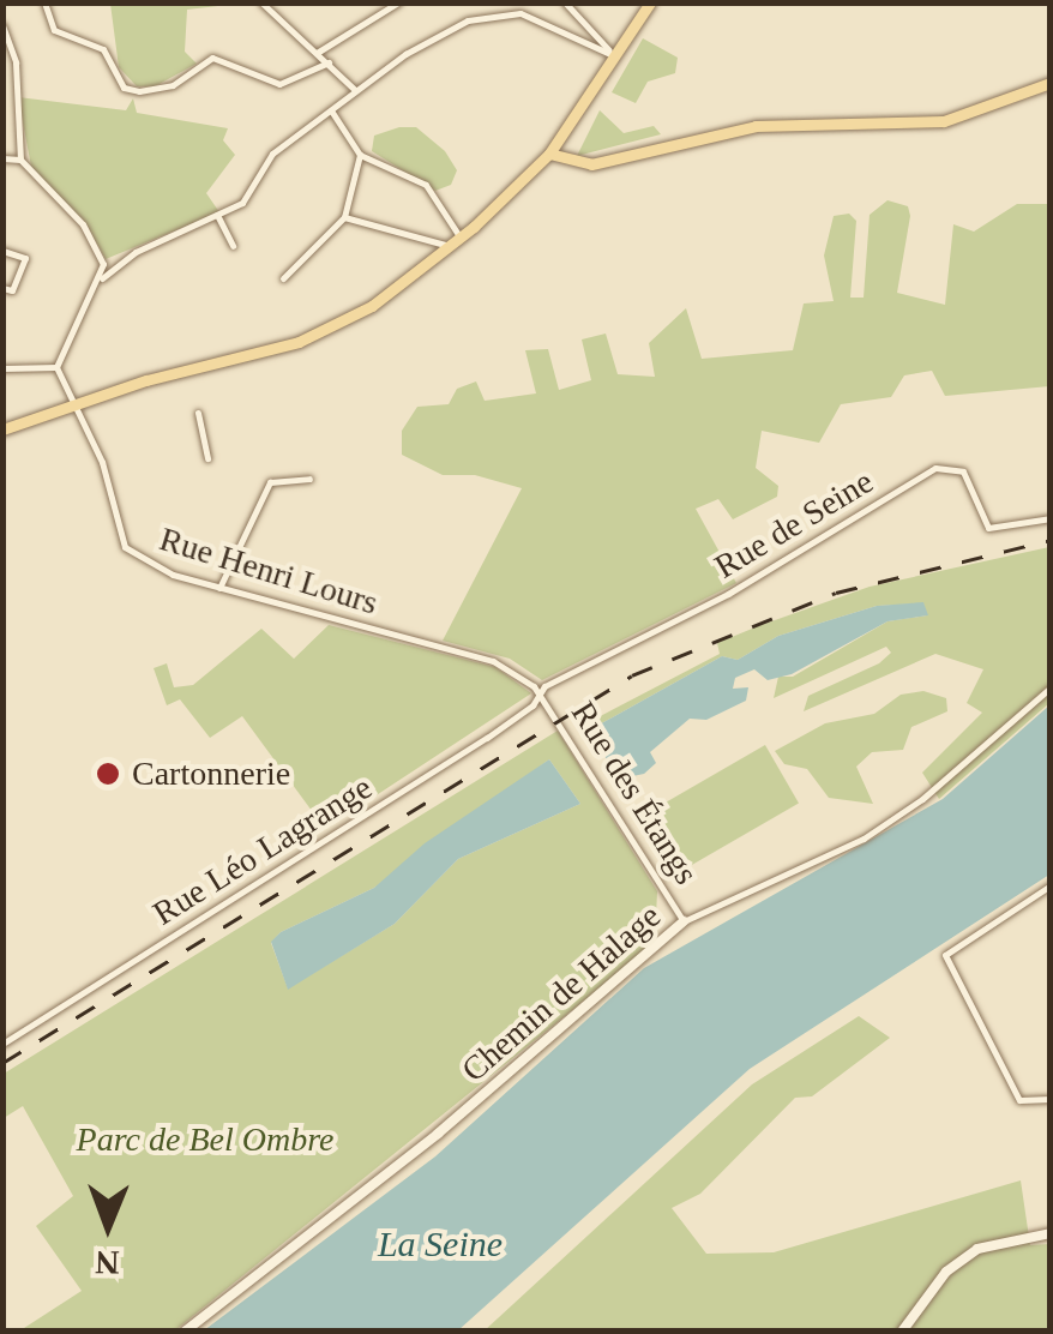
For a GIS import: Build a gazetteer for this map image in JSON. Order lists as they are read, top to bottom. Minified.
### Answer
{"streets":{"street":["Rue de Seine","Rue Henri Lours","Rue des Étangs","Rue Léo Lagrange","Chemin de Halage"]},"crossings":[["Rue de Seine","Rue Henri Lours"],["Rue de Seine","Rue des Étangs"],["Rue de Seine","Rue Léo Lagrange"],["Rue Henri Lours","Rue des Étangs"],["Rue Henri Lours","Rue Léo Lagrange"],["Rue des Étangs","Rue Léo Lagrange"],["Rue des Étangs","Chemin de Halage"]],"water":["La Seine"],"parks":["Parc de Bel Ombre"],"places":["Cartonnerie"],"north":"bottom"}
